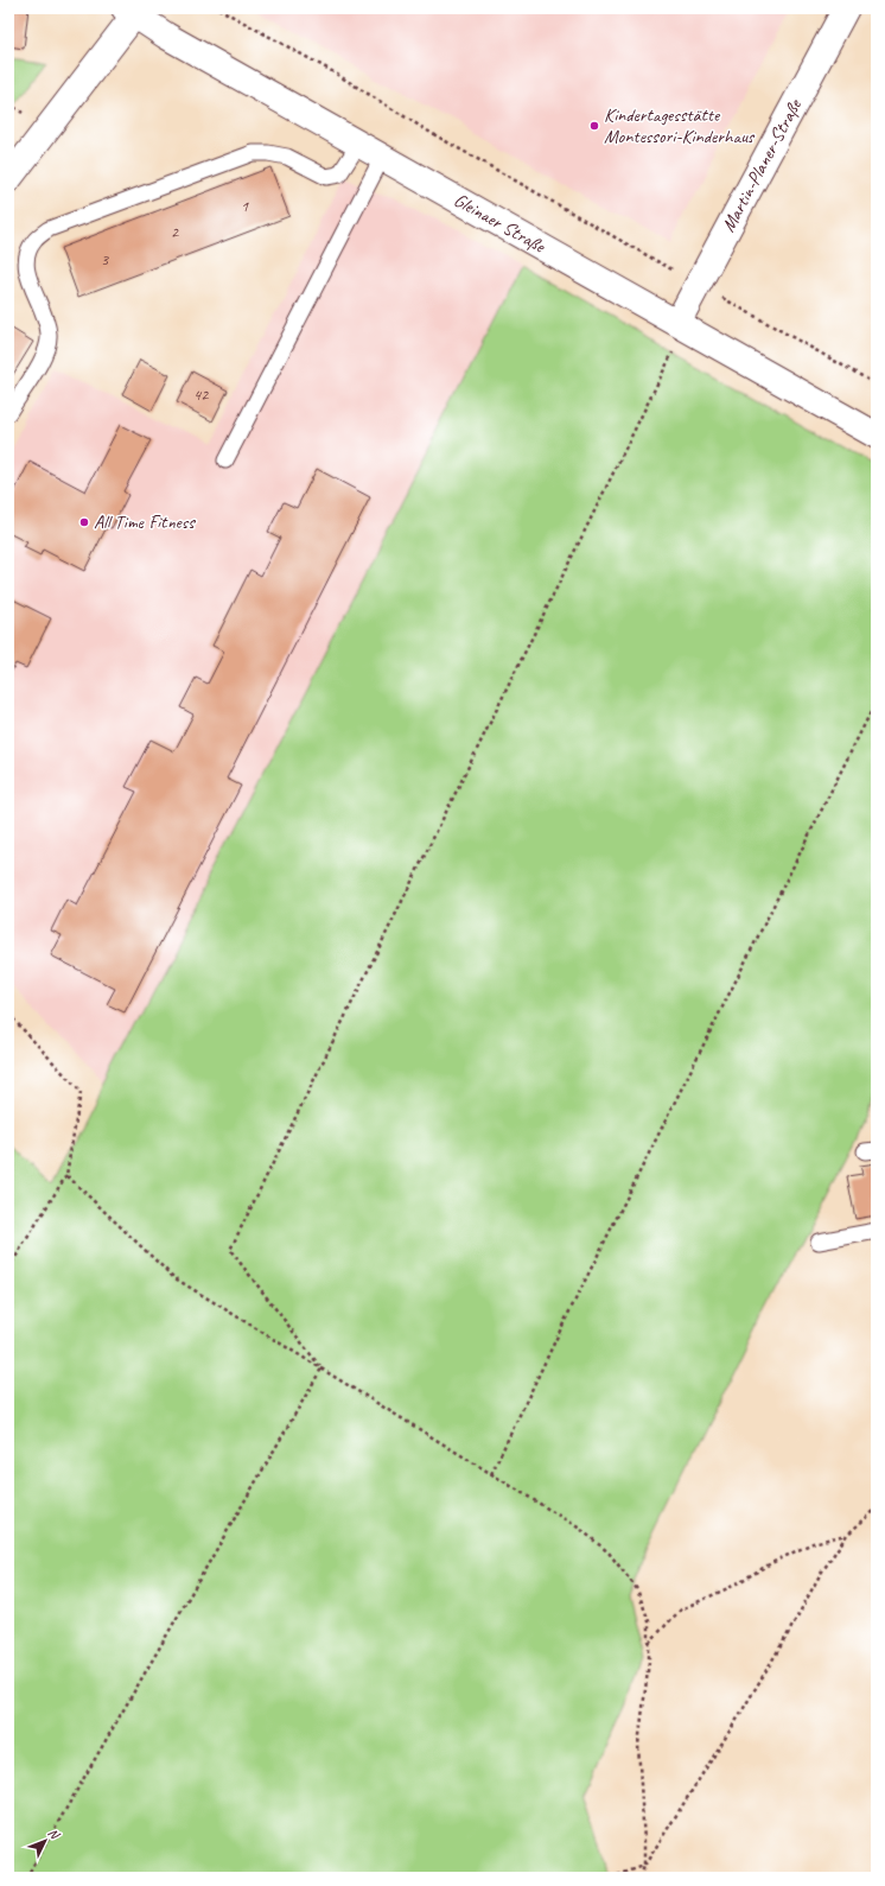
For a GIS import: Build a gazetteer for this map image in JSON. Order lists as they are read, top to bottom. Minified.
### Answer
{"streets":{"street":["Martin-Planer-Straße","Gleinaer Straße"]},"crossings":[["Martin-Planer-Straße","Gleinaer Straße"]],"places":["Kindertagesstätte Montessori-Kinderhaus","All Time Fitness"],"house_numbers":["1","2","3","42"],"north":"top right"}
